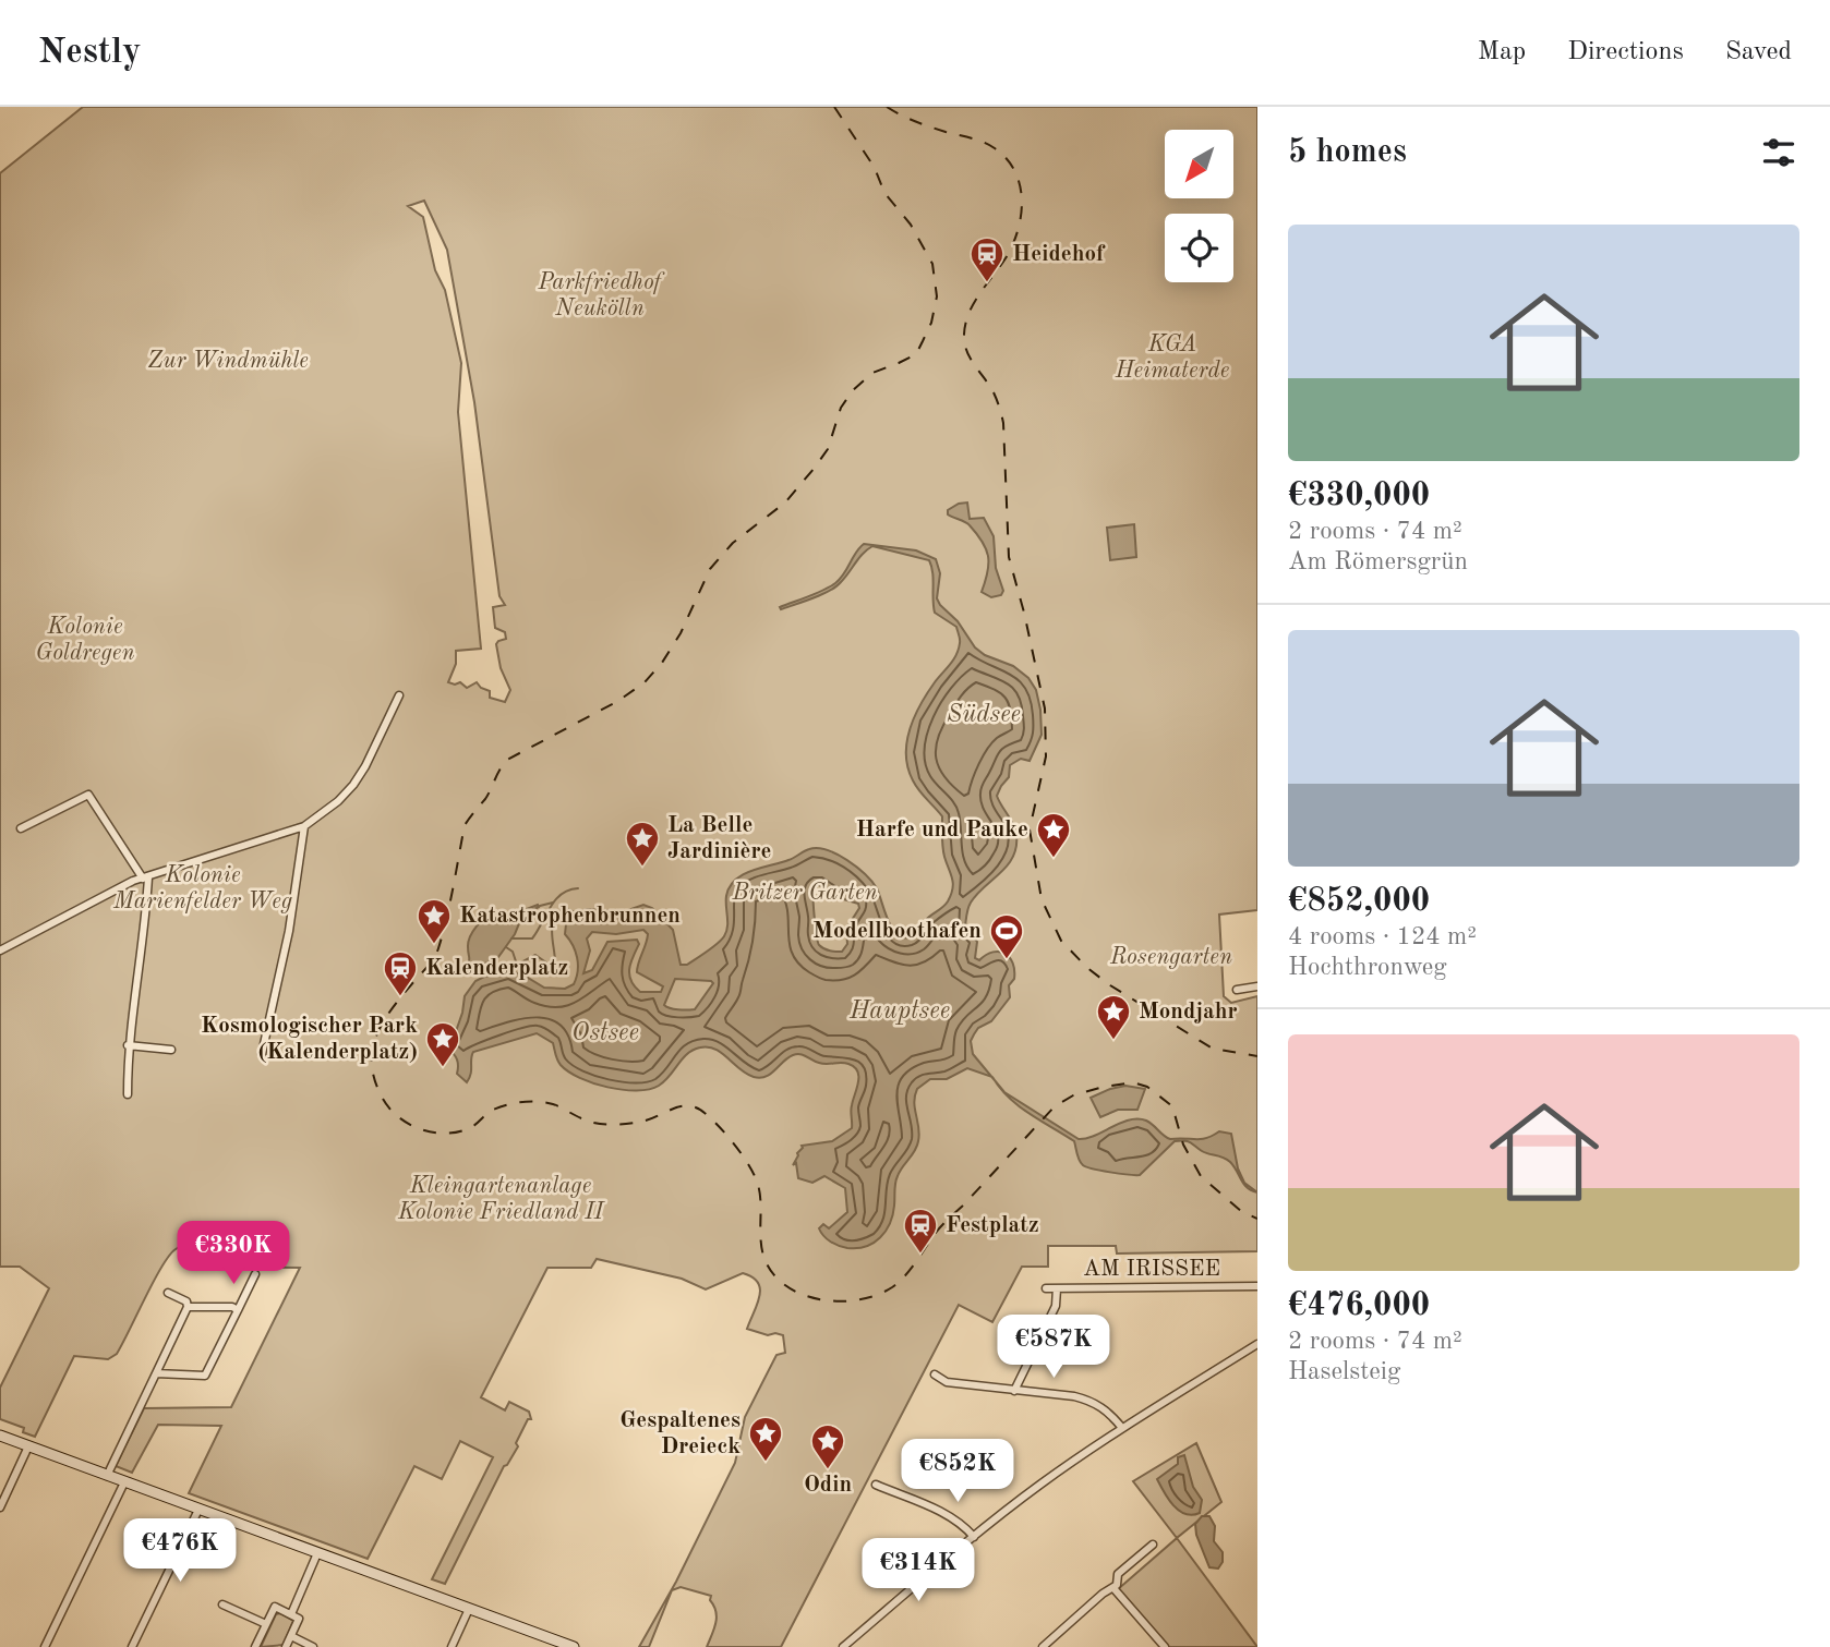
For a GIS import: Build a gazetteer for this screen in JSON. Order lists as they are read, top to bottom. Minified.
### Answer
{"streets":{"street":["AM IRISSEE"]},"water":["Südsee","Hauptsee","Ostsee"],"parks":["Parkfriedhof Neukölln","KGA Heimaterde","Zur Windmühle","Kolonie Goldregen","Kolonie Marienfelder Weg","Britzer Garten","Rosengarten","Kleingartenanlage Kolonie Friedland II"],"places":{"station":["Heidehof","Kalenderplatz","Festplatz"],"place":["Harfe und Pauke","La Belle Jardinière","Katastrophenbrunnen","Mondjahr","Kosmologischer Park (Kalenderplatz)","Gespaltenes Dreieck","Odin"],"sports":["Modellboothafen"]},"north":"bottom left","page":{"header":"Nestly","nav":["Map","Directions","Saved"],"heading":"5 homes","list":[{"name":"€330,000","note":"2 rooms · 74 m² · Am Römersgrün"},{"name":"€852,000","note":"4 rooms · 124 m² · Hochthronweg"},{"name":"€476,000","note":"2 rooms · 74 m² · Haselsteig"}],"price":["€330K","€587K","€852K","€476K","€314K"]}}
